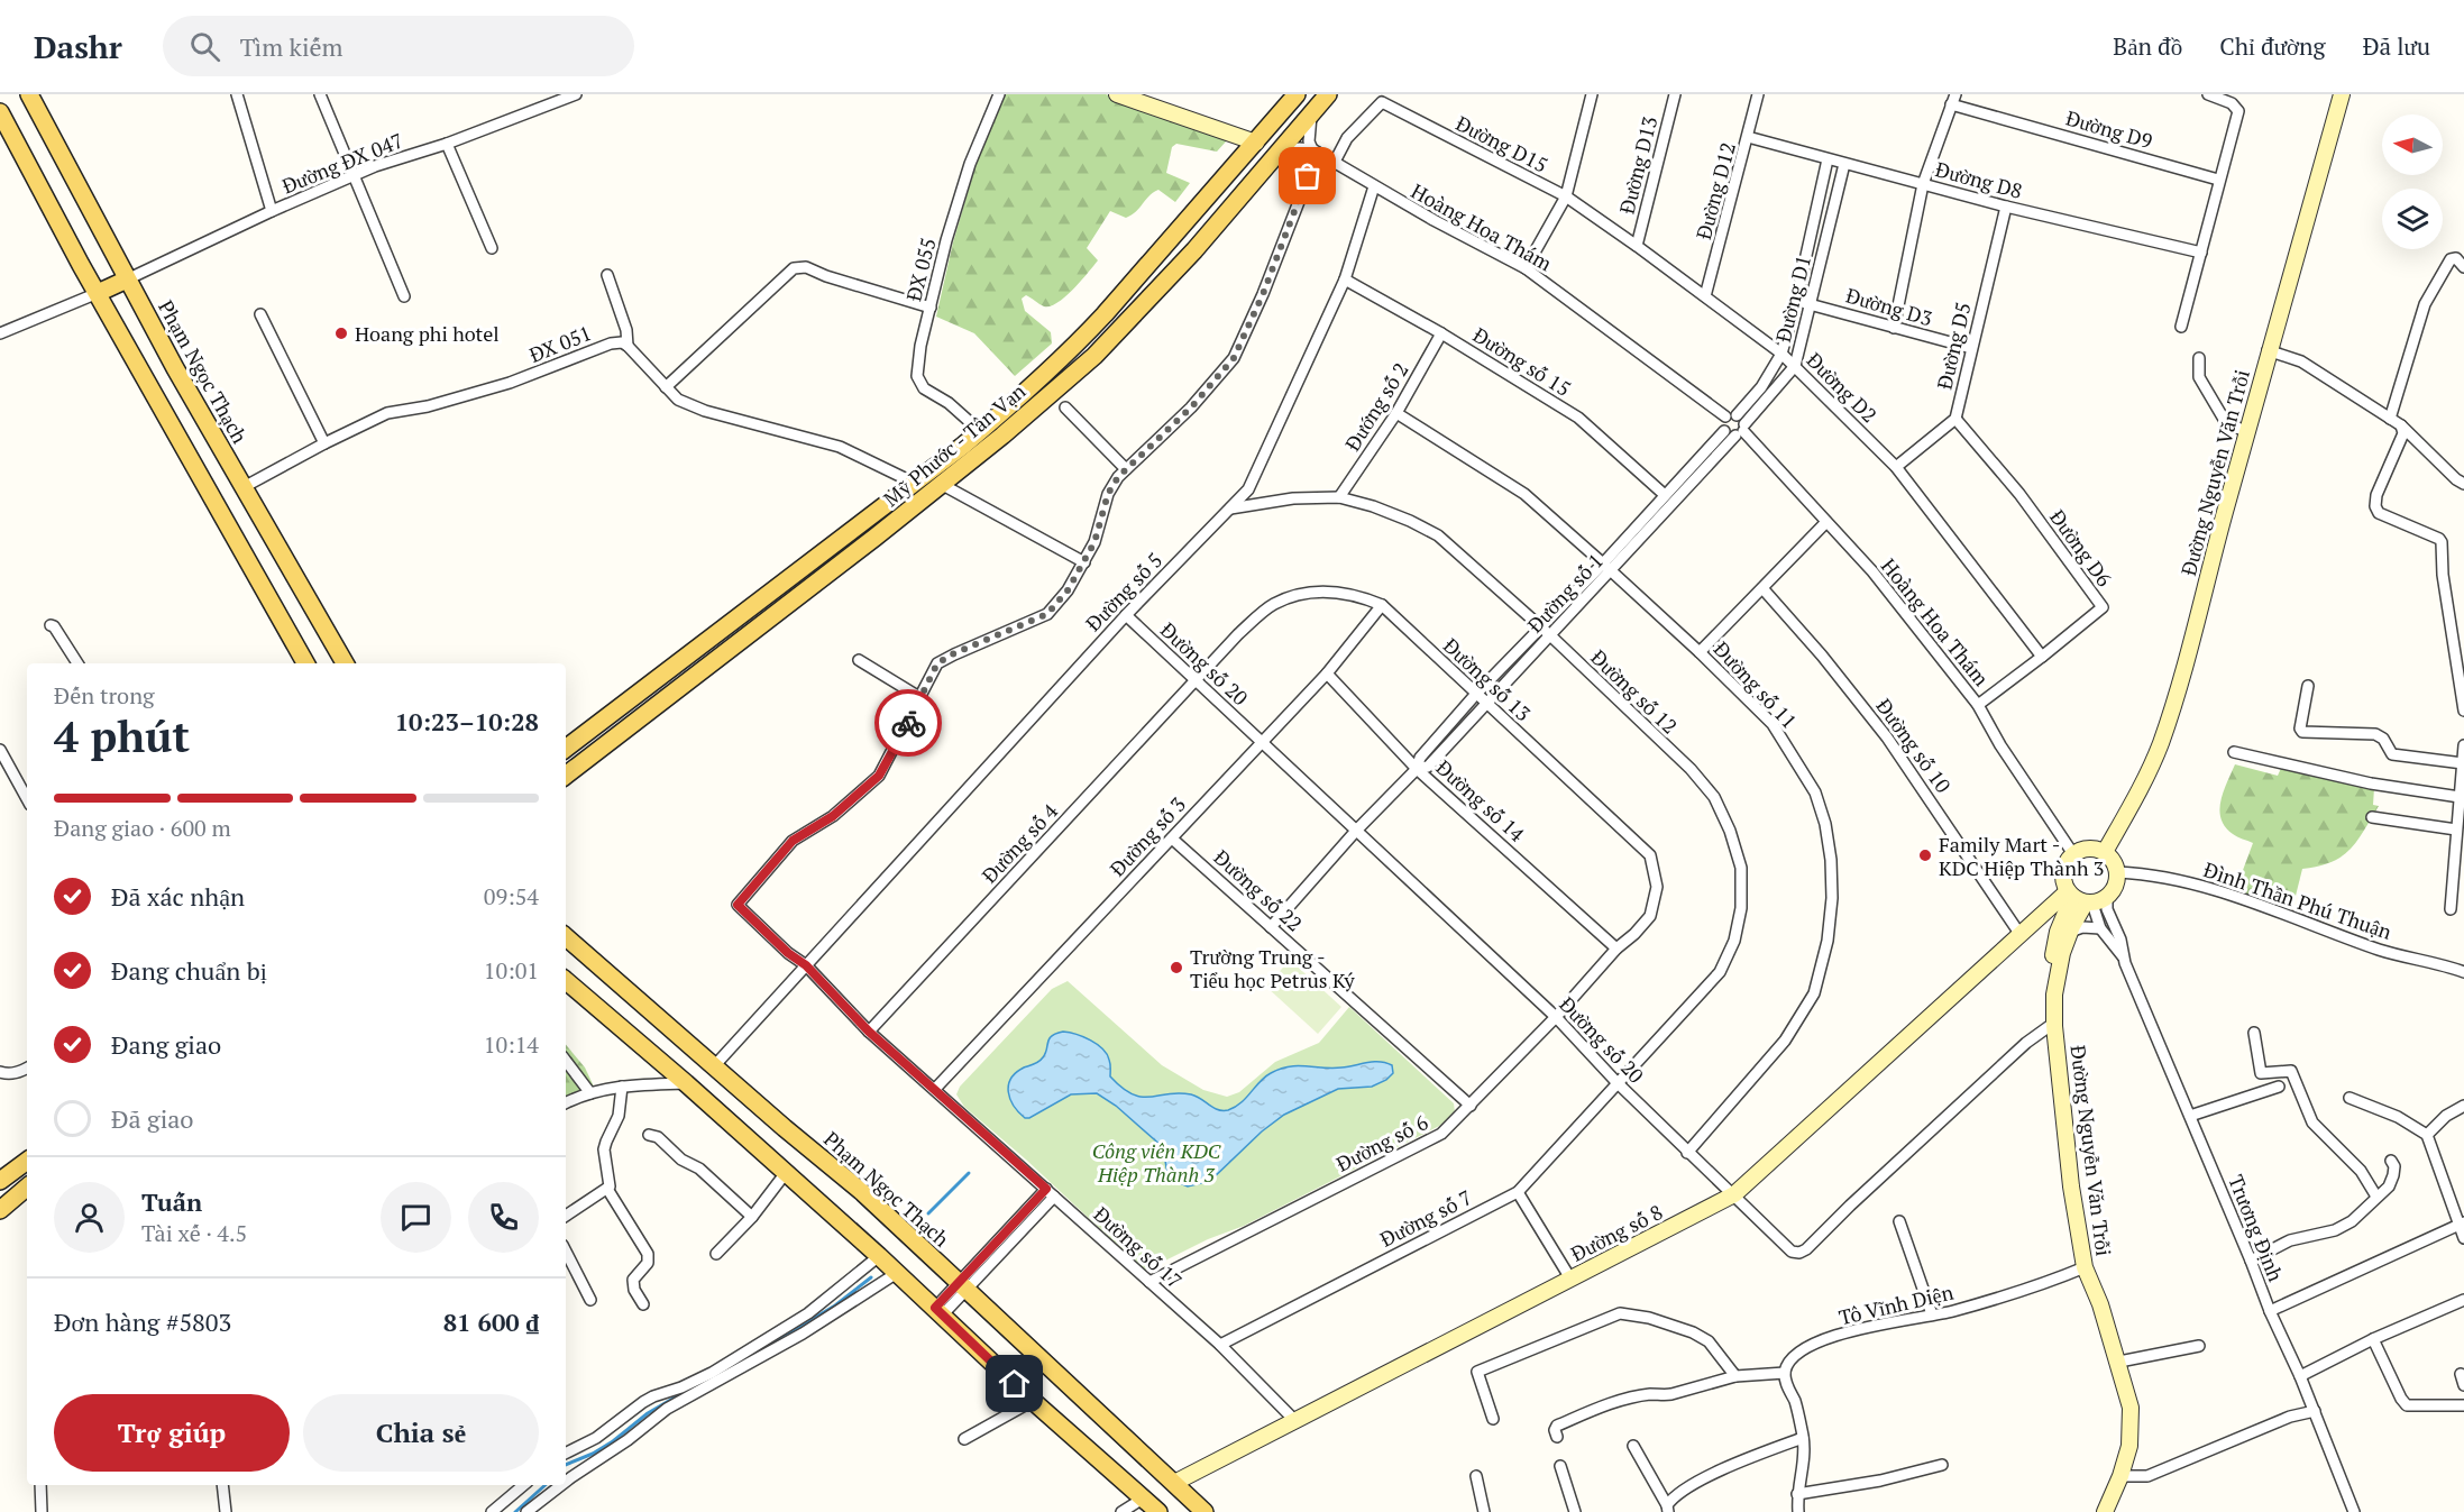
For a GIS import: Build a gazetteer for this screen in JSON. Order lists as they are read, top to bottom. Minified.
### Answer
{"streets":{"main road":["Phạm Ngọc Thạch","Mỹ Phước - Tân Vạn"],"street":["Đường D9","Đường D15","Đường ĐX 047","Đường D13","Đường D8","Đường D12","Hoàng Hoa Thám","ĐX 055","Đường D1","Đường D3","ĐX 051","Đường D5","Đường số 15","Đường D2","Đướng số 2","Đường Nguyễn Văn Trỗi","Đường D6","Đường số 5","Đường số 1","Đường số 20","Đường số 13","Đường số 11","Đường số 12","Đường số 10","Đường số 14","Đường số 3","Đường số 4","Đường số 22","Đình Thần Phú Thuận","Đường số 6","Đường số 7","Trương Định","Đường số 8","Đường số 17","Tô Vĩnh Diện"]},"crossings":[["Đường D15","Hoàng Hoa Thám"],["Đường D15","Đường D2"],["Đường ĐX 047","Phạm Ngọc Thạch"],["Đường D13","Đường D2"],["Đường D8","Đường D12"],["Đường D8","Đường D1"],["Đường D8","Đường D5"],["Đường D12","Đường D2"],["Hoàng Hoa Thám","Đường D1"],["Hoàng Hoa Thám","Đường Nguyễn Văn Trỗi"],["Hoàng Hoa Thám","Đường D6"],["Hoàng Hoa Thám","Đường số 5"],["Hoàng Hoa Thám","Đường số 1"],["Hoàng Hoa Thám","Đình Thần Phú Thuận"],["Hoàng Hoa Thám","Trương Định"],["Hoàng Hoa Thám","Đường số 8"],["ĐX 055","Mỹ Phước - Tân Vạn"],["Đường D1","Đường D3"],["Đường D1","Đường D2"],["Đường D1","Đường số 1"],["Đường D3","Đường D5"],["ĐX 051","Phạm Ngọc Thạch"],["Đường D5","Đường D2"],["Đường D5","Đường D6"],["Đường số 15","Đướng số 2"],["Đường số 15","Đường số 5"],["Đường số 15","Đường số 1"],["Phạm Ngọc Thạch","Đường số 5"],["Phạm Ngọc Thạch","Đường số 8"],["Đường D2","Đường D6"],["Đướng số 2","Đường số 11"],["Đướng số 2","Đường số 12"],["Đường Nguyễn Văn Trỗi","Đường số 20"],["Đường Nguyễn Văn Trỗi","Đình Thần Phú Thuận"],["Đường Nguyễn Văn Trỗi","Trương Định"],["Đường Nguyễn Văn Trỗi","Đường số 8"],["Đường Nguyễn Văn Trỗi","Tô Vĩnh Diện"],["Đường số 5","Đường số 20"],["Đường số 5","Đường số 12"],["Đường số 5","Đường số 17"],["Đường số 1","Đường số 20"],["Đường số 1","Đường số 13"],["Đường số 1","Đường số 11"],["Đường số 1","Đường số 12"],["Đường số 1","Đường số 14"],["Đường số 1","Đường số 22"],["Đường số 20","Đường số 13"],["Đường số 20","Đường số 11"],["Đường số 20","Đường số 12"],["Đường số 20","Đường số 3"],["Đường số 20","Đường số 4"],["Đường số 20","Đường số 6"],["Đường số 20","Đường số 7"],["Đường số 20","Đường số 8"],["Đường số 13","Đường số 14"],["Đường số 13","Đường số 3"],["Đường số 13","Đường số 4"],["Đường số 13","Đường số 6"],["Đường số 12","Đường số 7"],["Đường số 10","Đường số 8"],["Đường số 14","Đường số 3"],["Đường số 14","Đường số 6"],["Đường số 3","Đường số 22"],["Đường số 3","Đường số 17"],["Đường số 4","Đường số 17"],["Đường số 22","Đường số 6"],["Đình Thần Phú Thuận","Trương Định"],["Đình Thần Phú Thuận","Đường số 8"],["Đường số 6","Đường số 17"],["Đường số 7","Đường số 17"],["Trương Định","Đường số 8"],["Đường số 8","Đường số 17"]],"parks":["Công viên KDC Hiệp Thành 3"],"places":["Hoang phi hotel","Family Mart - KDC Hiệp Thành 3","Trường Trung - Tiểu học Petrus Ký"],"north":"left","page":{"header":"Dashr","search":"Tìm kiếm","nav":["Bản đồ","Chỉ đường","Đã lưu"],"heading":["4 phút","Đến trong","10:23–10:28"],"panel":["Tuấn","Tài xế · 4.5","Đơn hàng #5803","81 600 ₫"],"bar":"Đang giao · 600 m","list":[["Đã xác nhận","09:54"],["Đang chuẩn bị","10:01"],["Đang giao","10:14"],"Đã giao"],"buttons":["Trợ giúp","Chia sẻ"]}}
